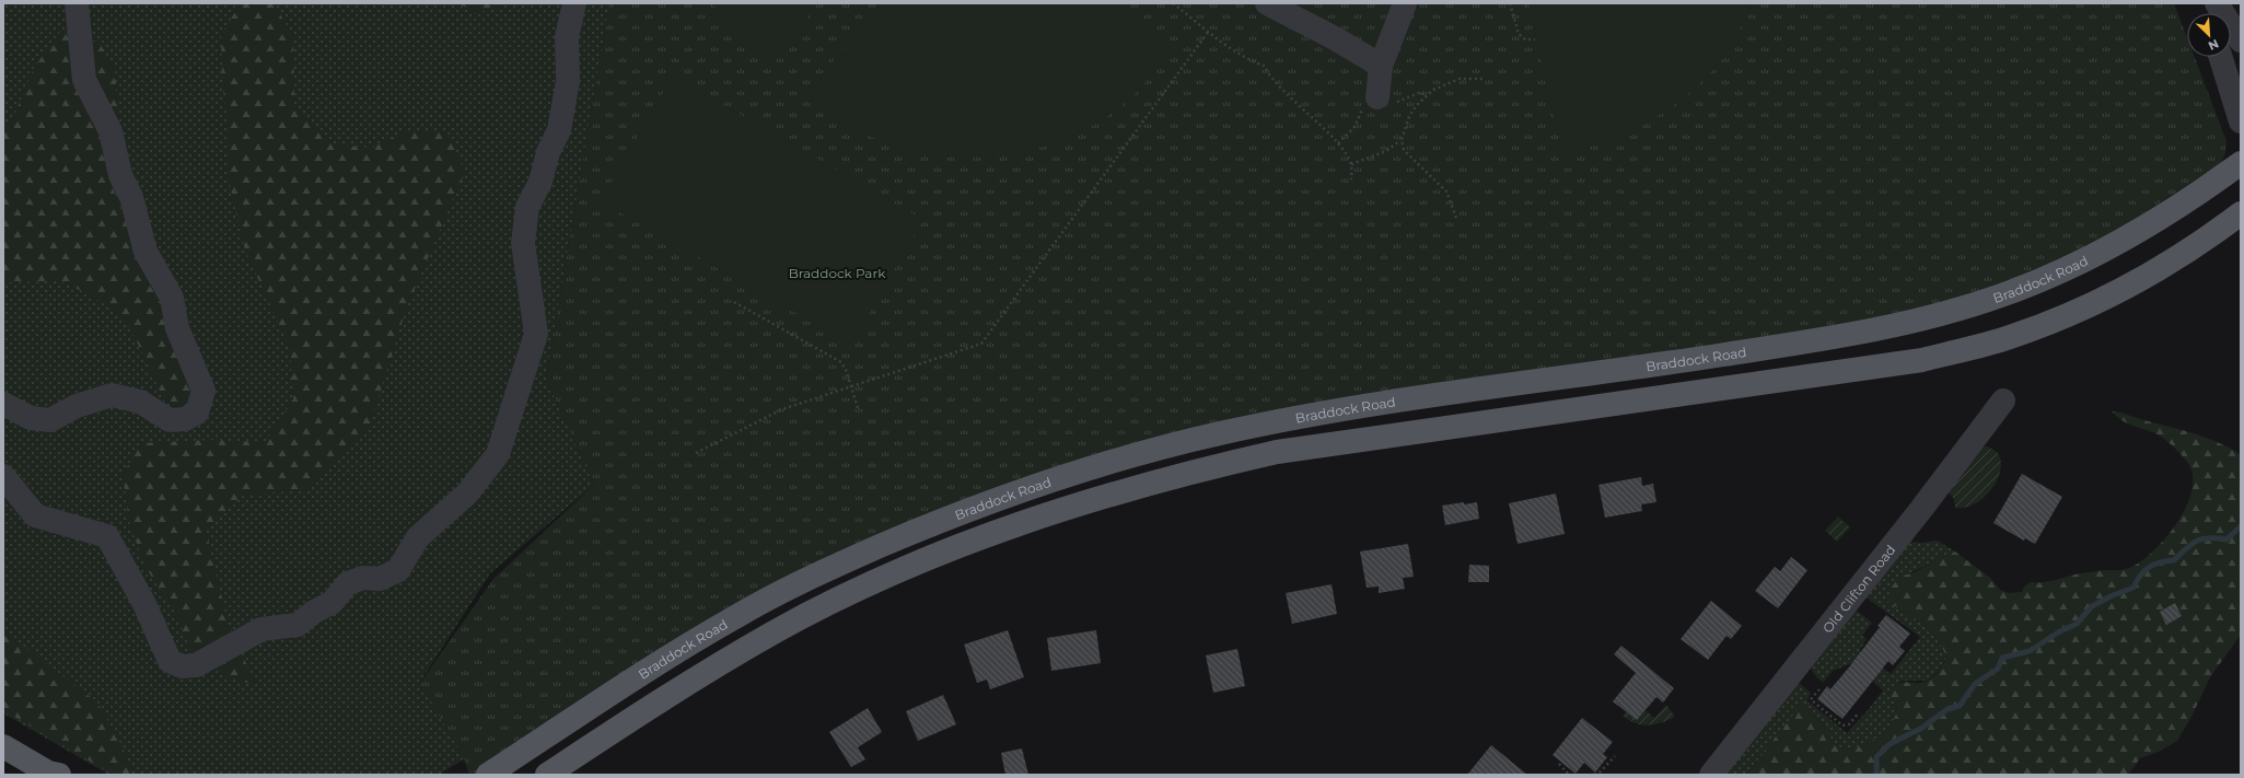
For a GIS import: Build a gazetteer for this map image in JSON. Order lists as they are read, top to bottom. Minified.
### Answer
{"streets":{"main road":["Braddock Road"],"street":["Old Clifton Road"]},"parks":["Braddock Park"],"north":"bottom right"}
